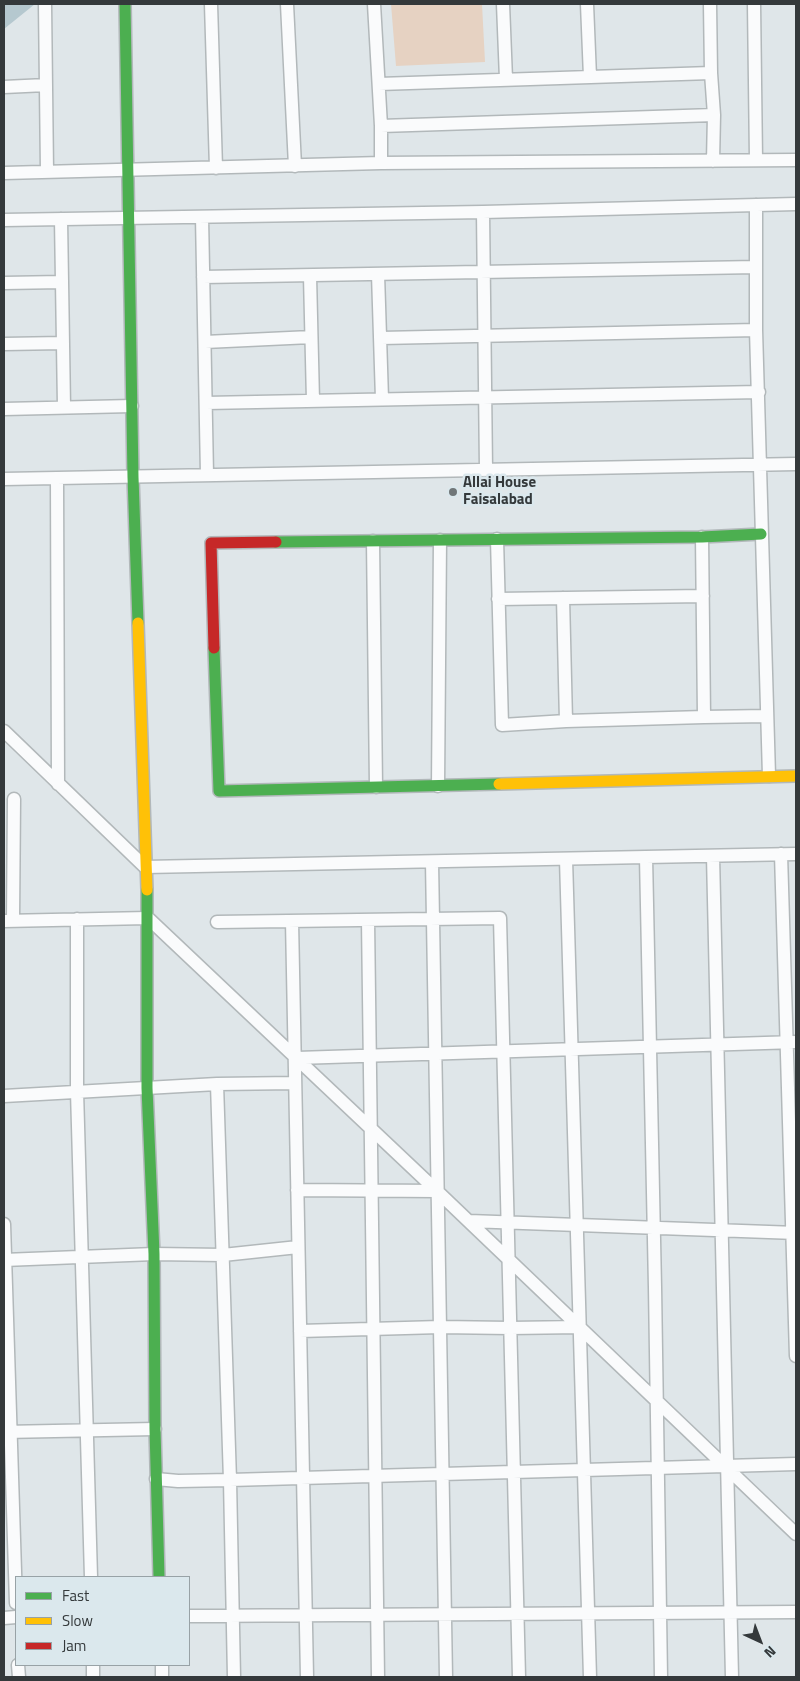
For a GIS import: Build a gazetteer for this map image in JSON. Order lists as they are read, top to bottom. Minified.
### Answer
{"places":["Allai House Faisalabad"],"legend":["Fast","Slow","Jam"],"north":"bottom right"}
